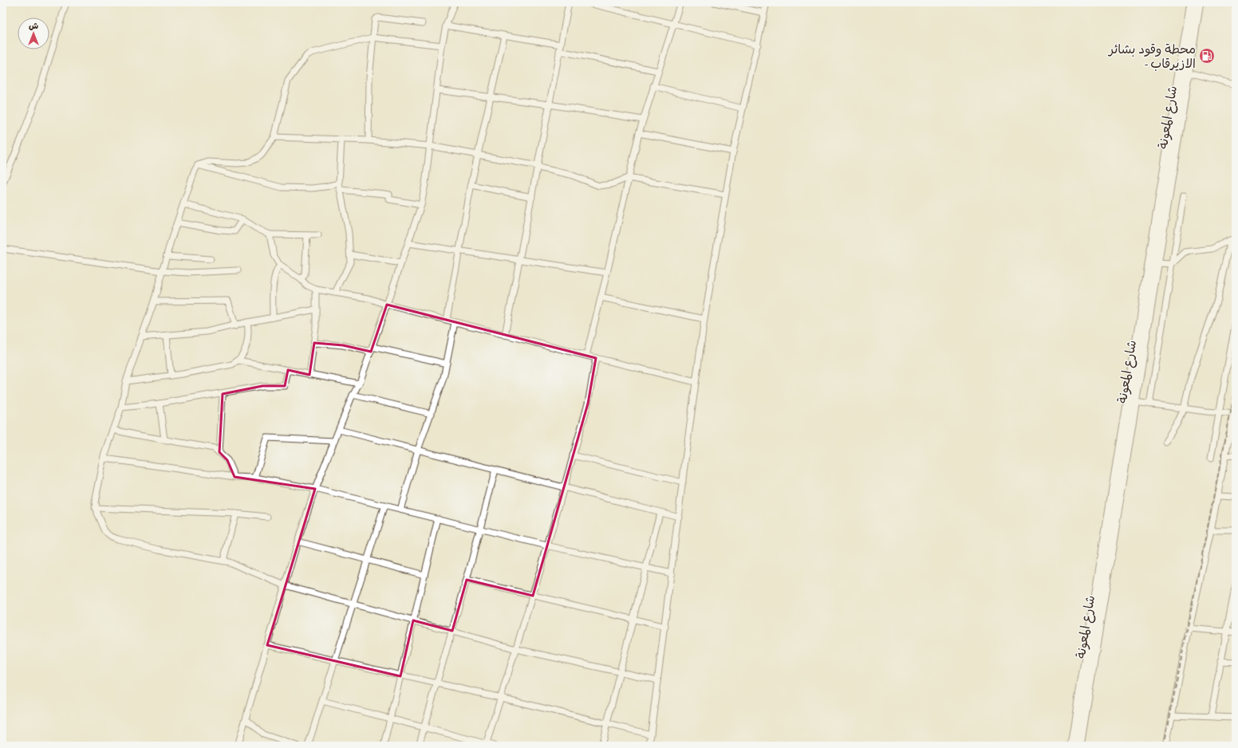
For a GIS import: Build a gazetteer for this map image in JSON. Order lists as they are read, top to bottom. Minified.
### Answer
{"streets":{"highway":["شارع المعونة"]},"places":{"fuel station":["محطة وقود بشائر - الازيرقاب"]},"north":"top"}
